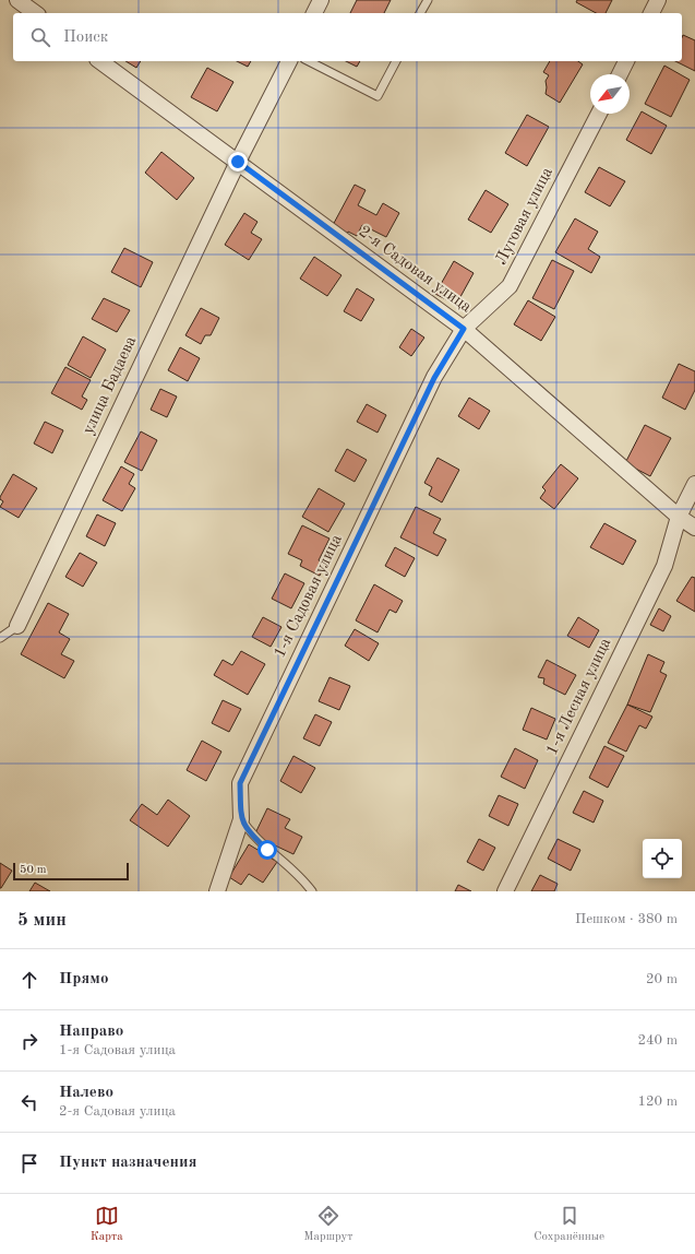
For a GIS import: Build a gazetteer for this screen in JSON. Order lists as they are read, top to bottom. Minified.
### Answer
{"streets":{"street":["Луговая улица","2-я Садовая улица","улица Бадаева","1-я Садовая улица","1-я Лесная улица"]},"crossings":[["Луговая улица","2-я Садовая улица"],["Луговая улица","1-я Садовая улица"],["2-я Садовая улица","улица Бадаева"],["2-я Садовая улица","1-я Садовая улица"],["2-я Садовая улица","1-я Лесная улица"]],"scale_bar":"50 m","north":"bottom left","page":{"search":"Поиск","scale":"50 m","heading":["5 мин","Пешком · 380 m"],"list":[["Прямо","20 m"],["Направо","1-я Садовая улица","240 m"],["Налево","2-я Садовая улица","120 m"],"Пункт назначения"],"nav":["Карта","Маршрут","Сохранённые"]}}
